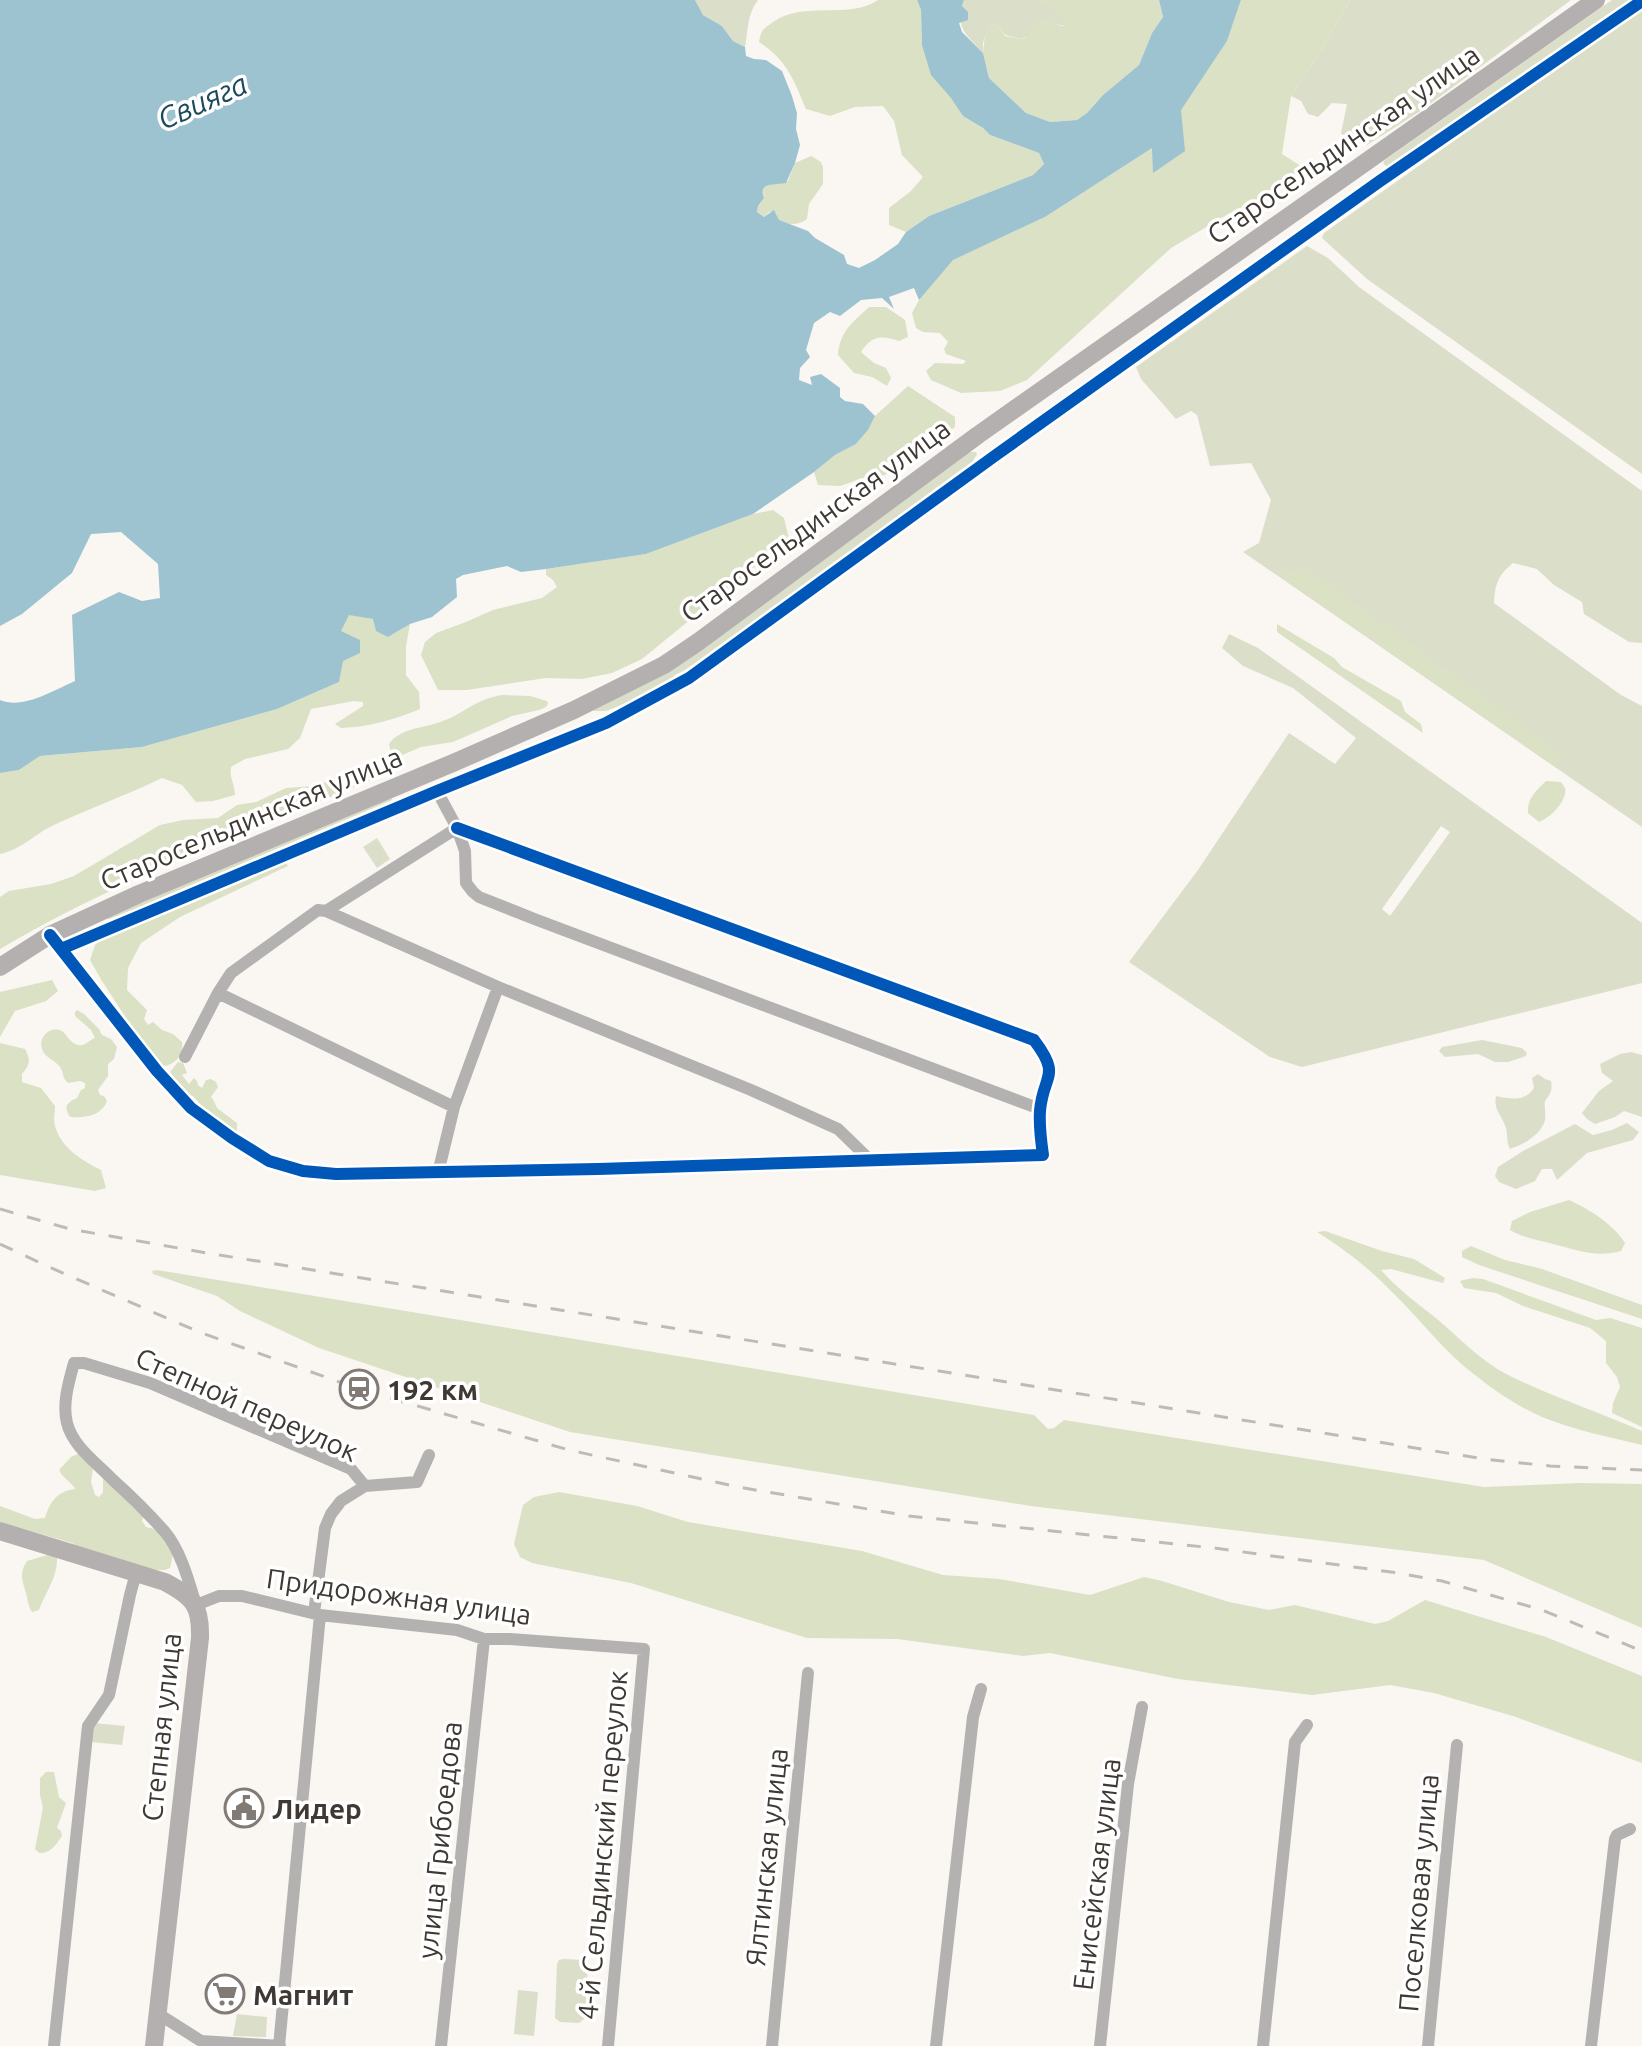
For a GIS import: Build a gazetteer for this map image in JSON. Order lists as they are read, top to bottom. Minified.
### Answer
{"streets":{"main road":["Старосельдинская улица","Степная улица"],"street":["Степной переулок","Придорожная улица","улица Грибоедова","4-й Сельдинский переулок","Ялтинская улица","Енисейская улица","Поселковая улица"]},"crossings":[["Степной переулок","Степная улица"],["Придорожная улица","Степная улица"],["Придорожная улица","улица Грибоедова"],["Придорожная улица","4-й Сельдинский переулок"]],"water":["Свияга"],"places":{"station":["192 км"],"public building":["Лидер"],"supermarket":["Магнит"]}}
